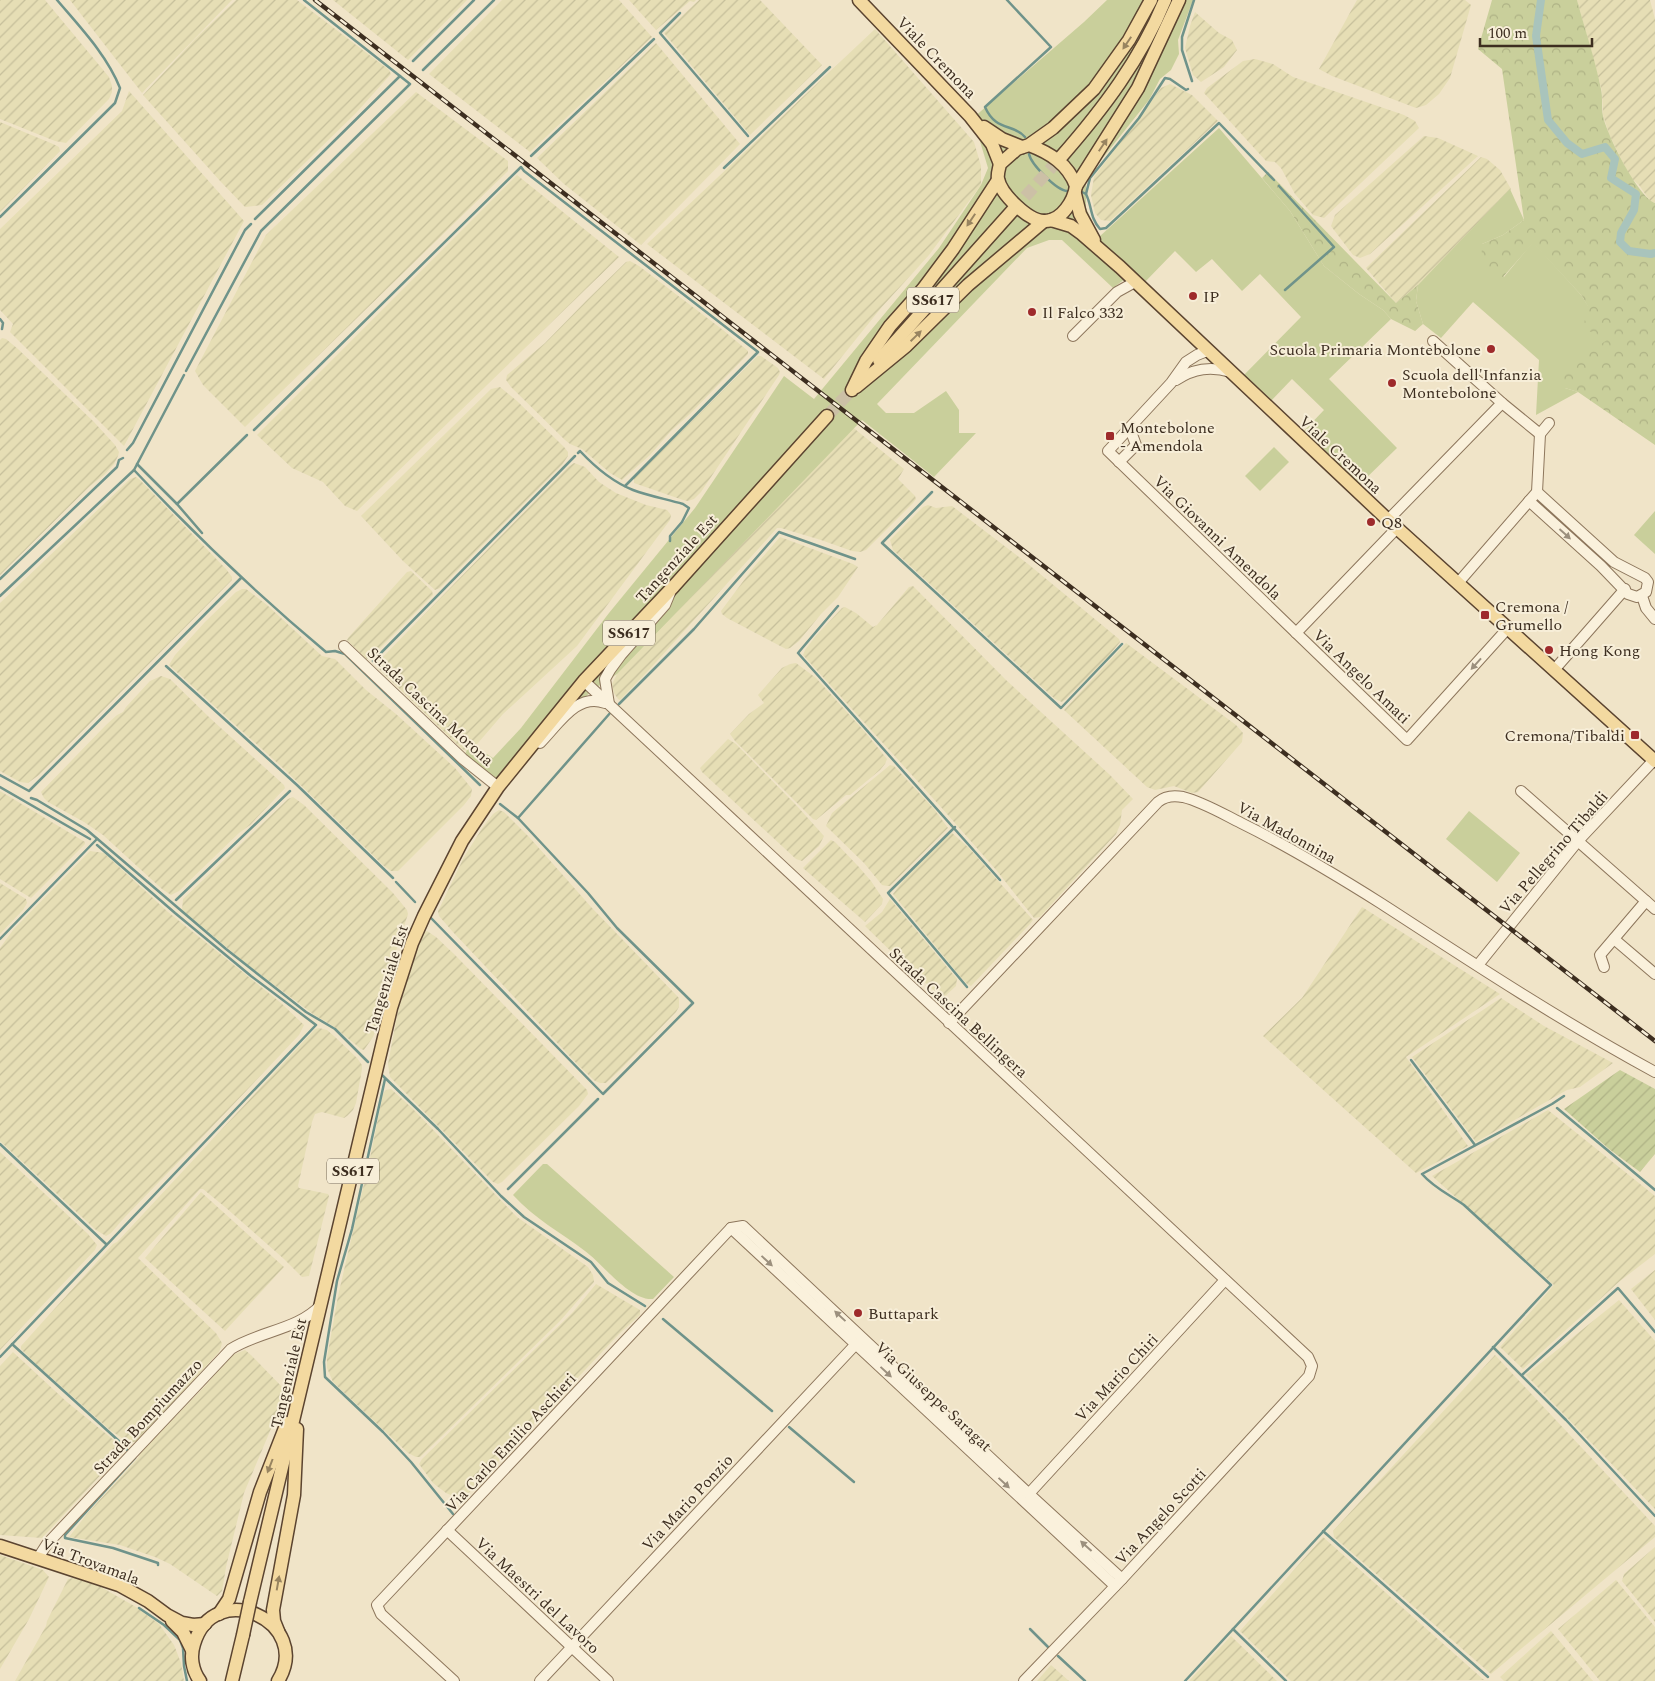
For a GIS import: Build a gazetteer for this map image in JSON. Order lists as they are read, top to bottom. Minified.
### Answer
{"streets":{"main road":["Viale Cremona","SS617","Tangenziale Est","Via Trovamala"],"street":["Via Giovanni Amendola","Via Angelo Amati","Strada Cascina Morona","Via Madonnina","Via Pellegrino Tibaldi","Strada Cascina Bellingera","Via Mario Chiri","Via Giuseppe Saragat","Strada Bompiumazzo","Via Carlo Emilio Aschieri","Via Mario Ponzio","Via Angelo Scotti","Via Maestri del Lavoro"]},"crossings":[["Viale Cremona","Via Giovanni Amendola"],["Viale Cremona","Via Angelo Amati"],["Viale Cremona","Via Pellegrino Tibaldi"],["Via Giovanni Amendola","Via Angelo Amati"],["Tangenziale Est","Strada Cascina Morona"],["Tangenziale Est","Strada Cascina Bellingera"],["Tangenziale Est","Strada Bompiumazzo"],["Via Madonnina","Via Pellegrino Tibaldi"],["Via Madonnina","Strada Cascina Bellingera"],["Strada Cascina Bellingera","Via Mario Chiri"],["Strada Cascina Bellingera","Via Angelo Scotti"],["Via Mario Chiri","Via Giuseppe Saragat"],["Via Giuseppe Saragat","Via Carlo Emilio Aschieri"],["Via Giuseppe Saragat","Via Mario Ponzio"],["Via Giuseppe Saragat","Via Angelo Scotti"],["Strada Bompiumazzo","Via Trovamala"],["Via Carlo Emilio Aschieri","Via Maestri del Lavoro"],["Via Mario Ponzio","Via Maestri del Lavoro"]],"places":{"other":["IP","Il Falco 332","Scuola Primaria Montebolone","Scuola dell'Infanzia Montebolone","Q8","Hong Kong","Buttapark"],"transit":["Montebolone - Amendola","Cremona / Grumello","Cremona/Tibaldi"]},"scale_bar":"100 m"}
